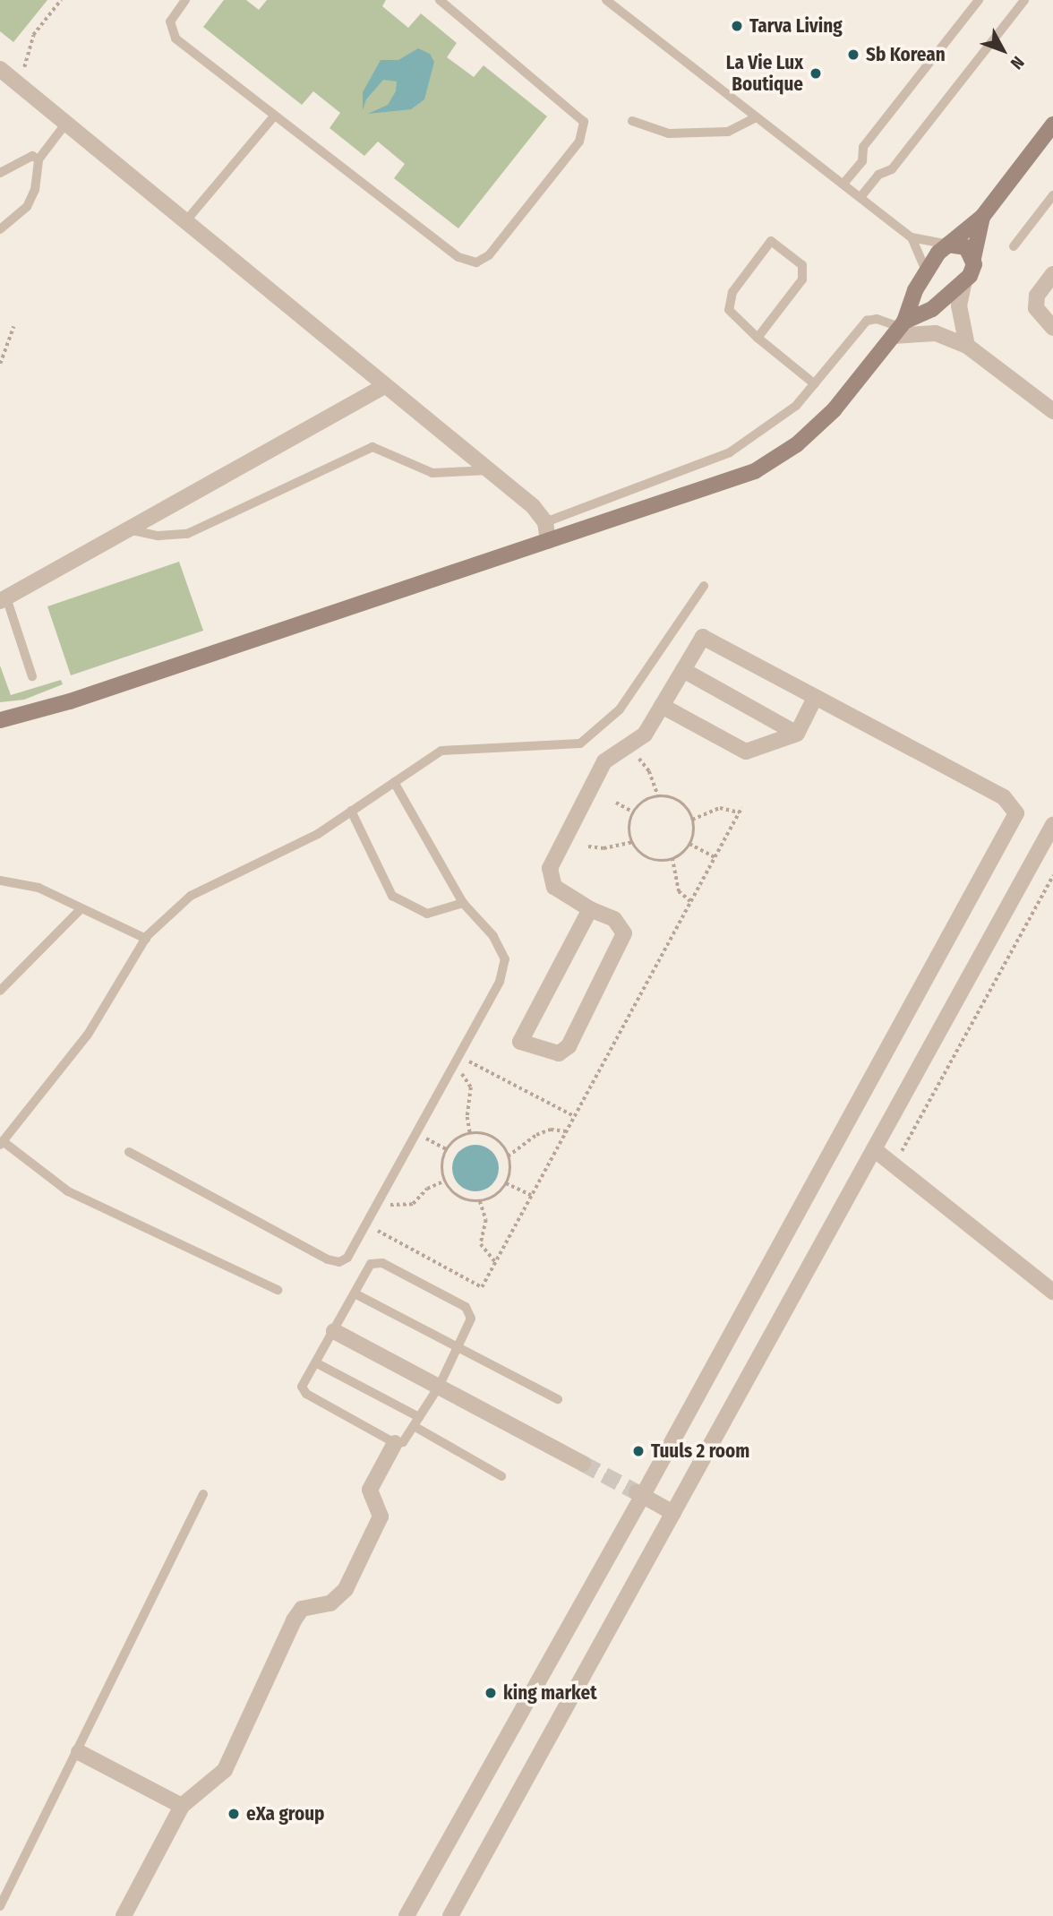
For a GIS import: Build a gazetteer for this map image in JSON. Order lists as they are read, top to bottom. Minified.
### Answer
{"places":["Tarva Living","Sb Korean","La Vie Lux Boutique","Tuuls 2 room","king market","eXa group"],"north":"bottom right"}
